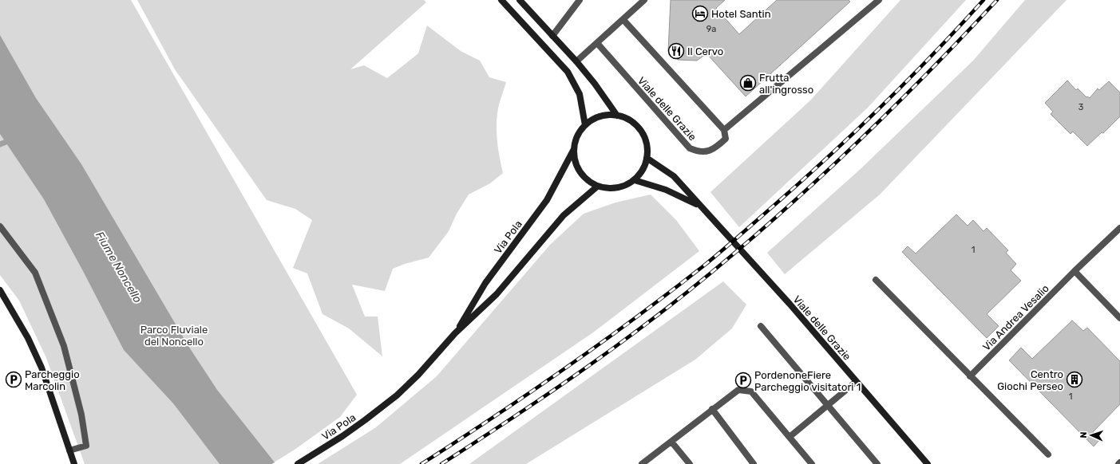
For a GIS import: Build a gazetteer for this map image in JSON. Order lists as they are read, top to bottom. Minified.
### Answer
{"streets":{"main road":["Viale delle Grazie","Via Pola"],"street":["Via Andrea Vesalio"]},"crossings":[["Viale delle Grazie","Via Pola"]],"water":["Fiume Noncello"],"parks":["Parco Fluviale del Noncello"],"places":{"hotel":["Hotel Santin"],"restaurant":["Il Cervo"],"shop":["Frutta all'ingrosso"],"parking":["Parcheggio Marcolin","PordenoneFiere Parcheggio visitatori 1"],"building":["Centro Giochi Perseo"]},"house_numbers":["9a","3","1","1"],"north":"left"}
